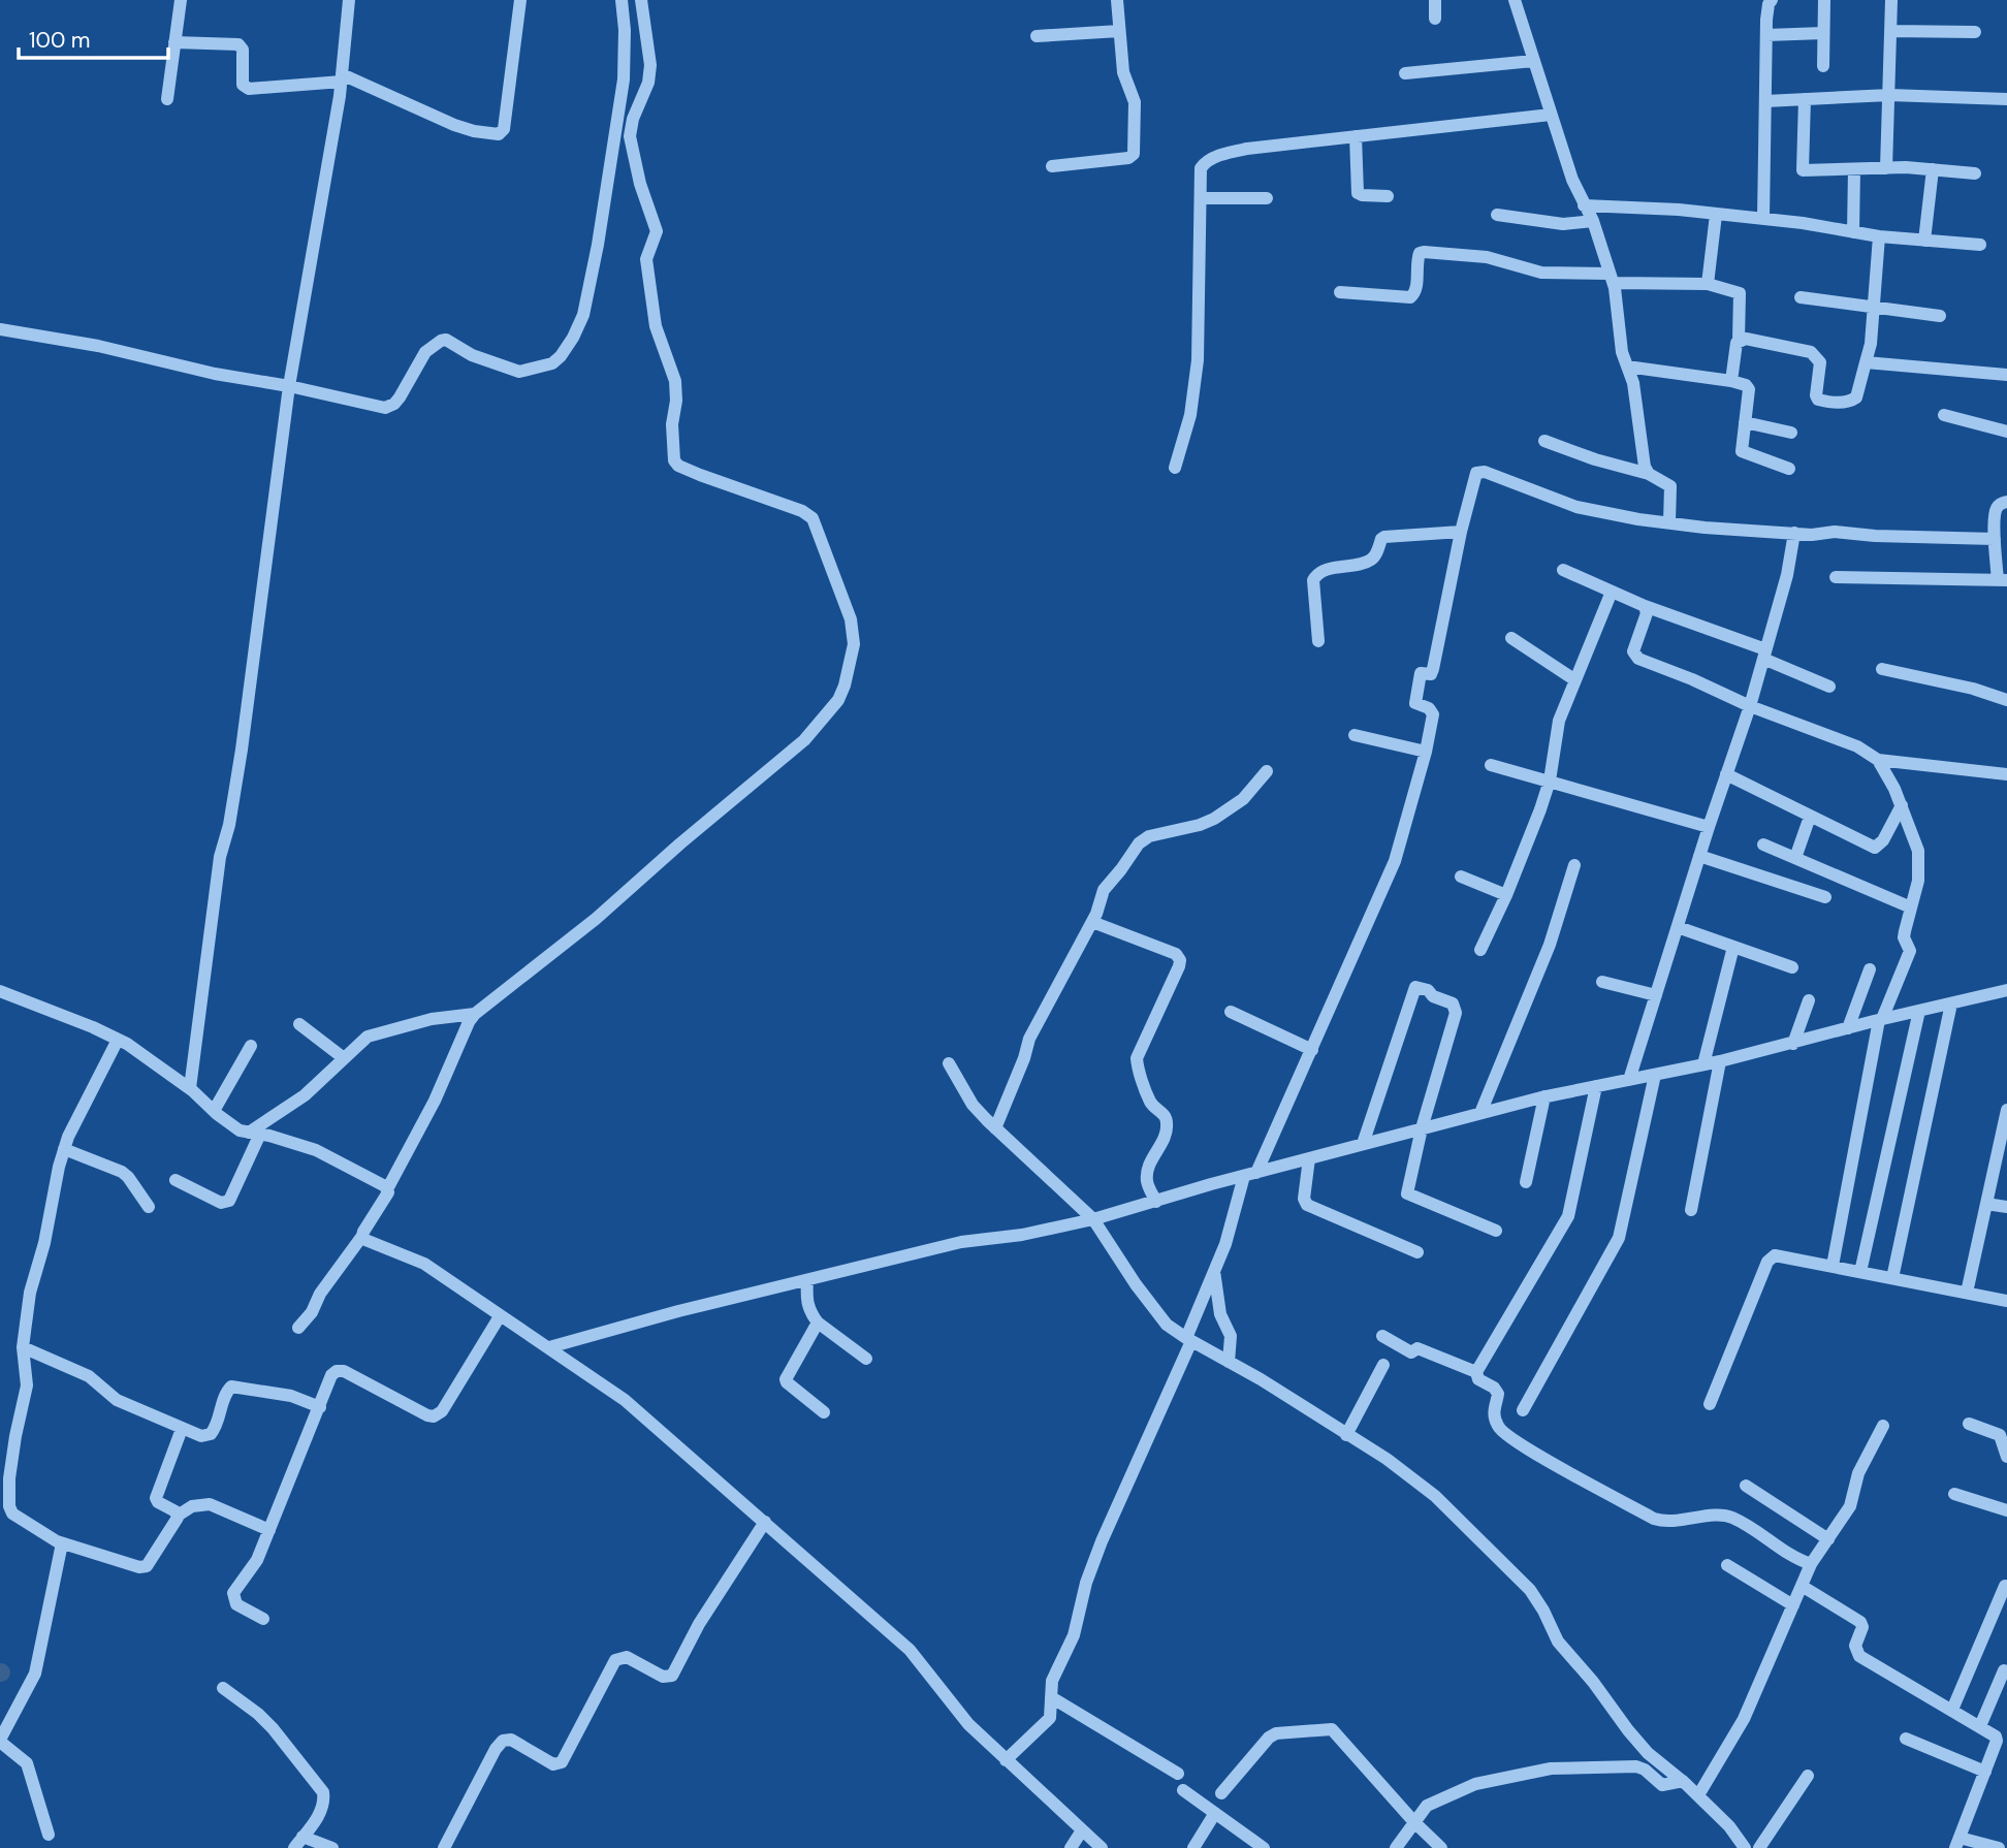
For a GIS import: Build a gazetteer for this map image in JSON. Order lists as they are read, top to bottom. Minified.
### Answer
{"scale_bar":"100 m"}
